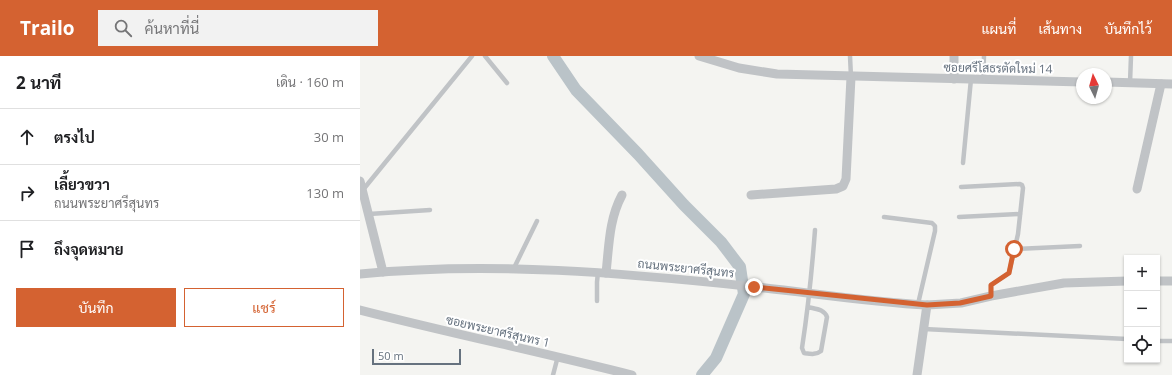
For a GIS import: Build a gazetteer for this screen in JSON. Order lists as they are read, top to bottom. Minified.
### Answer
{"streets":{"street":["ซอยศรีโสธรตัดใหม่ 14","ถนนพระยาศรีสุนทร","ซอยพระยาศรีสุนทร 1"]},"scale_bar":"50 m","north":"top","page":{"header":"Trailo","search":"ค้นหาที่นี่","nav":["แผนที่","เส้นทาง","บันทึกไว้"],"heading":["2 นาที","เดิน · 160 m"],"list":[["ตรงไป","30 m"],["เลี้ยวขวา","ถนนพระยาศรีสุนทร","130 m"],"ถึงจุดหมาย"],"map_buttons":["+","−"],"buttons":["บันทึก","แชร์"],"scale":"50 m"}}
